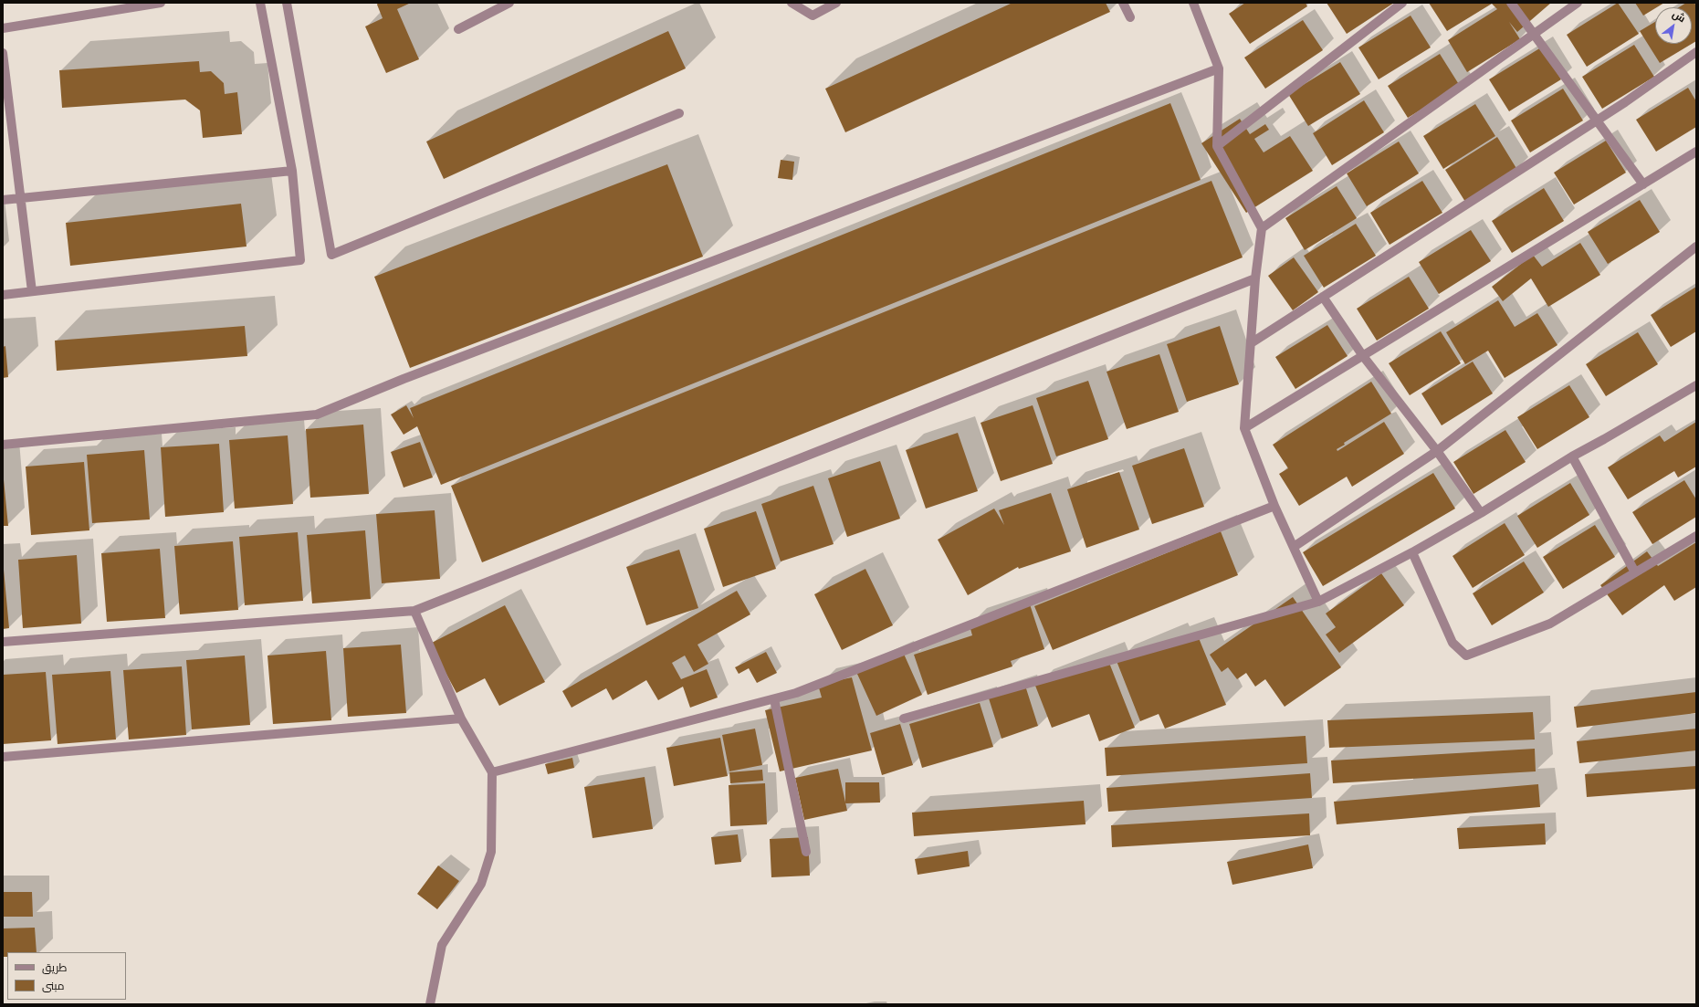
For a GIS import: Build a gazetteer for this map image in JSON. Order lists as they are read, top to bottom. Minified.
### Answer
{"legend":["طريق","مبنى"],"north":"top right"}
